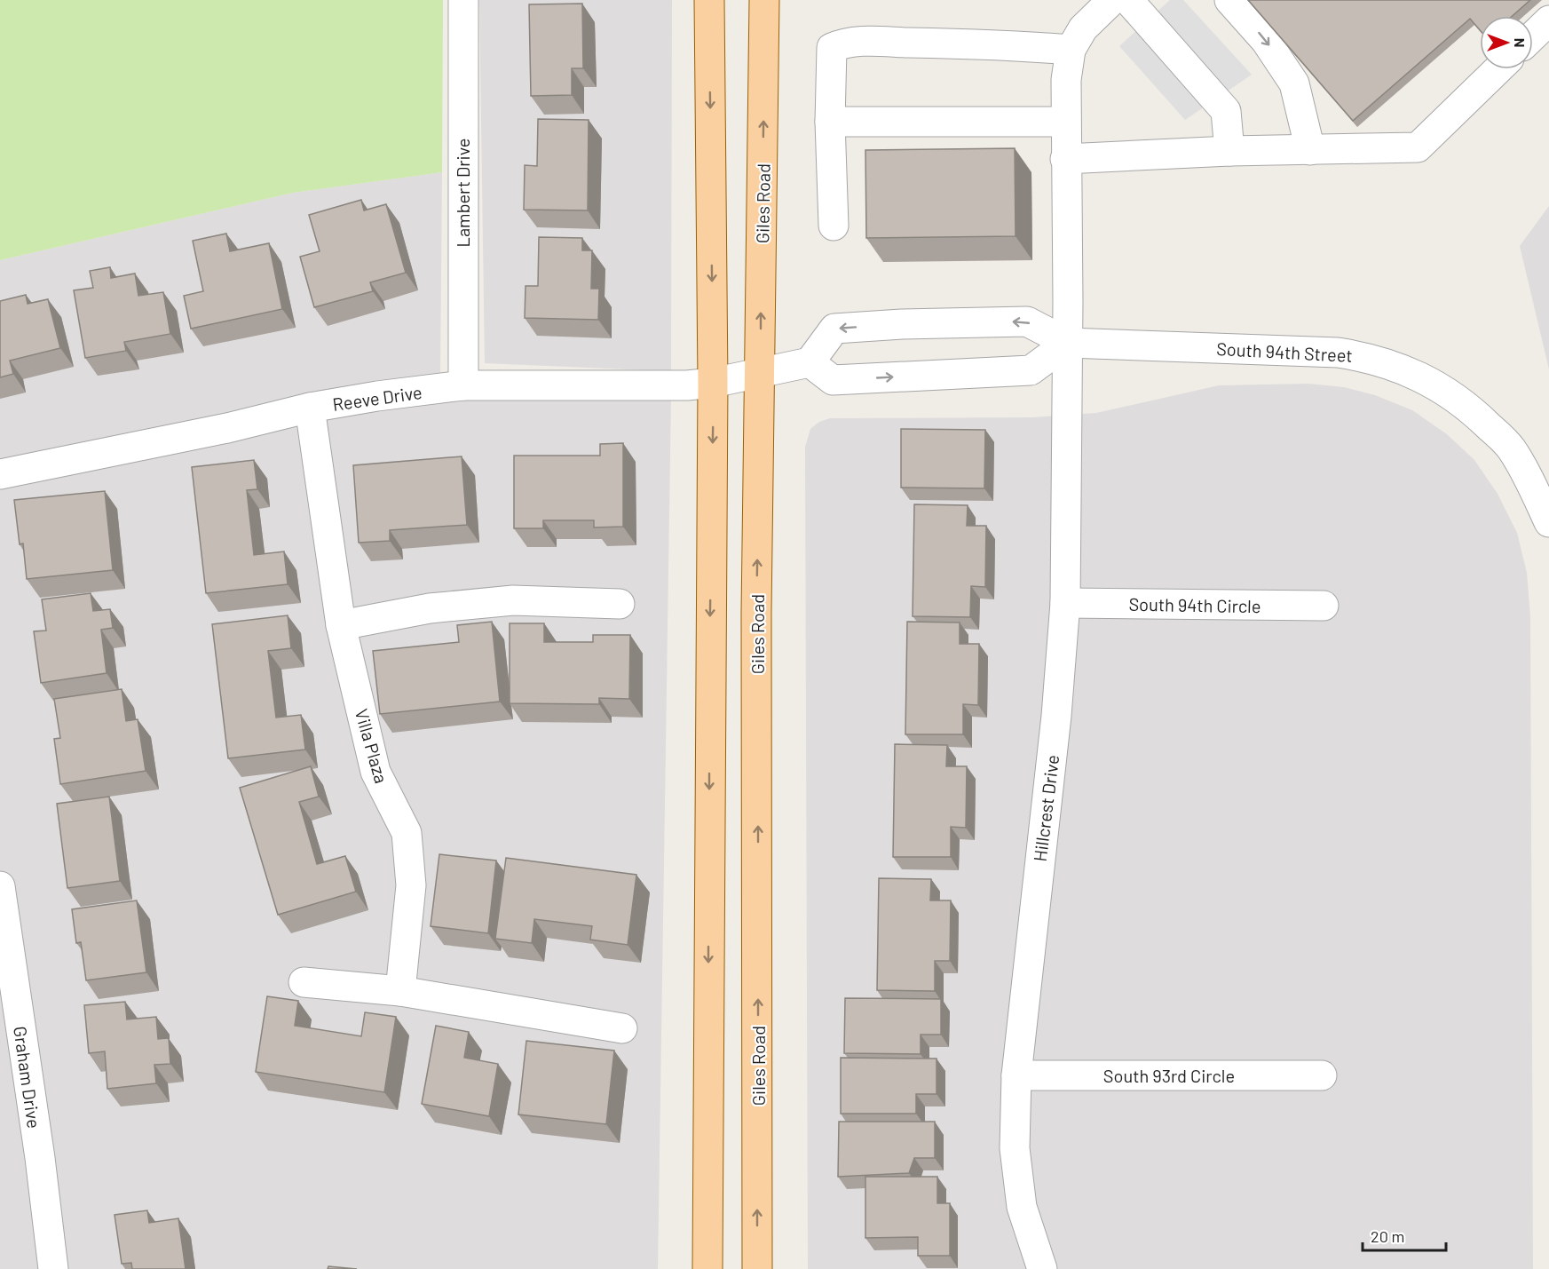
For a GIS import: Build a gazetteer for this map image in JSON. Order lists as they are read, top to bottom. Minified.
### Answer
{"streets":{"main road":["Giles Road"],"street":["Lambert Drive","South 94th Street","Reeve Drive","South 94th Circle","Villa Plaza","Hillcrest Drive","South 93rd Circle","Graham Drive"]},"crossings":[["Lambert Drive","Reeve Drive"],["Giles Road","Reeve Drive"],["South 94th Street","Hillcrest Drive"],["Reeve Drive","Villa Plaza"],["South 94th Circle","Hillcrest Drive"],["Hillcrest Drive","South 93rd Circle"]],"scale_bar":"20 m","north":"right"}
